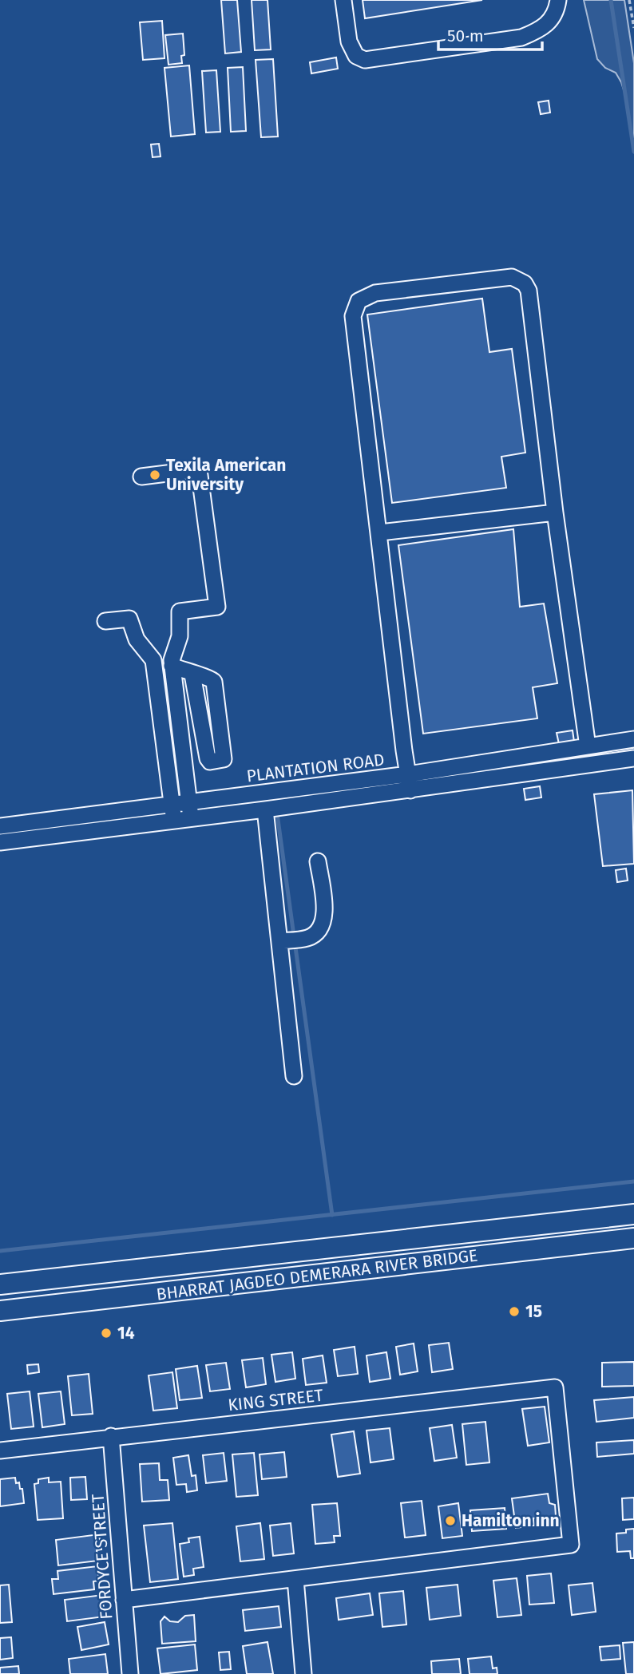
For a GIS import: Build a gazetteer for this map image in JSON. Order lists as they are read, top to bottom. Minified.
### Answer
{"streets":{"main road":["BHARRAT JAGDEO DEMERARA RIVER BRIDGE"],"street":["PLANTATION ROAD","KING STREET","FORDYCE STREET"]},"crossings":[["KING STREET","FORDYCE STREET"]],"places":["Texila American University","15","14","Hamilton inn"],"scale_bar":"50 m"}
